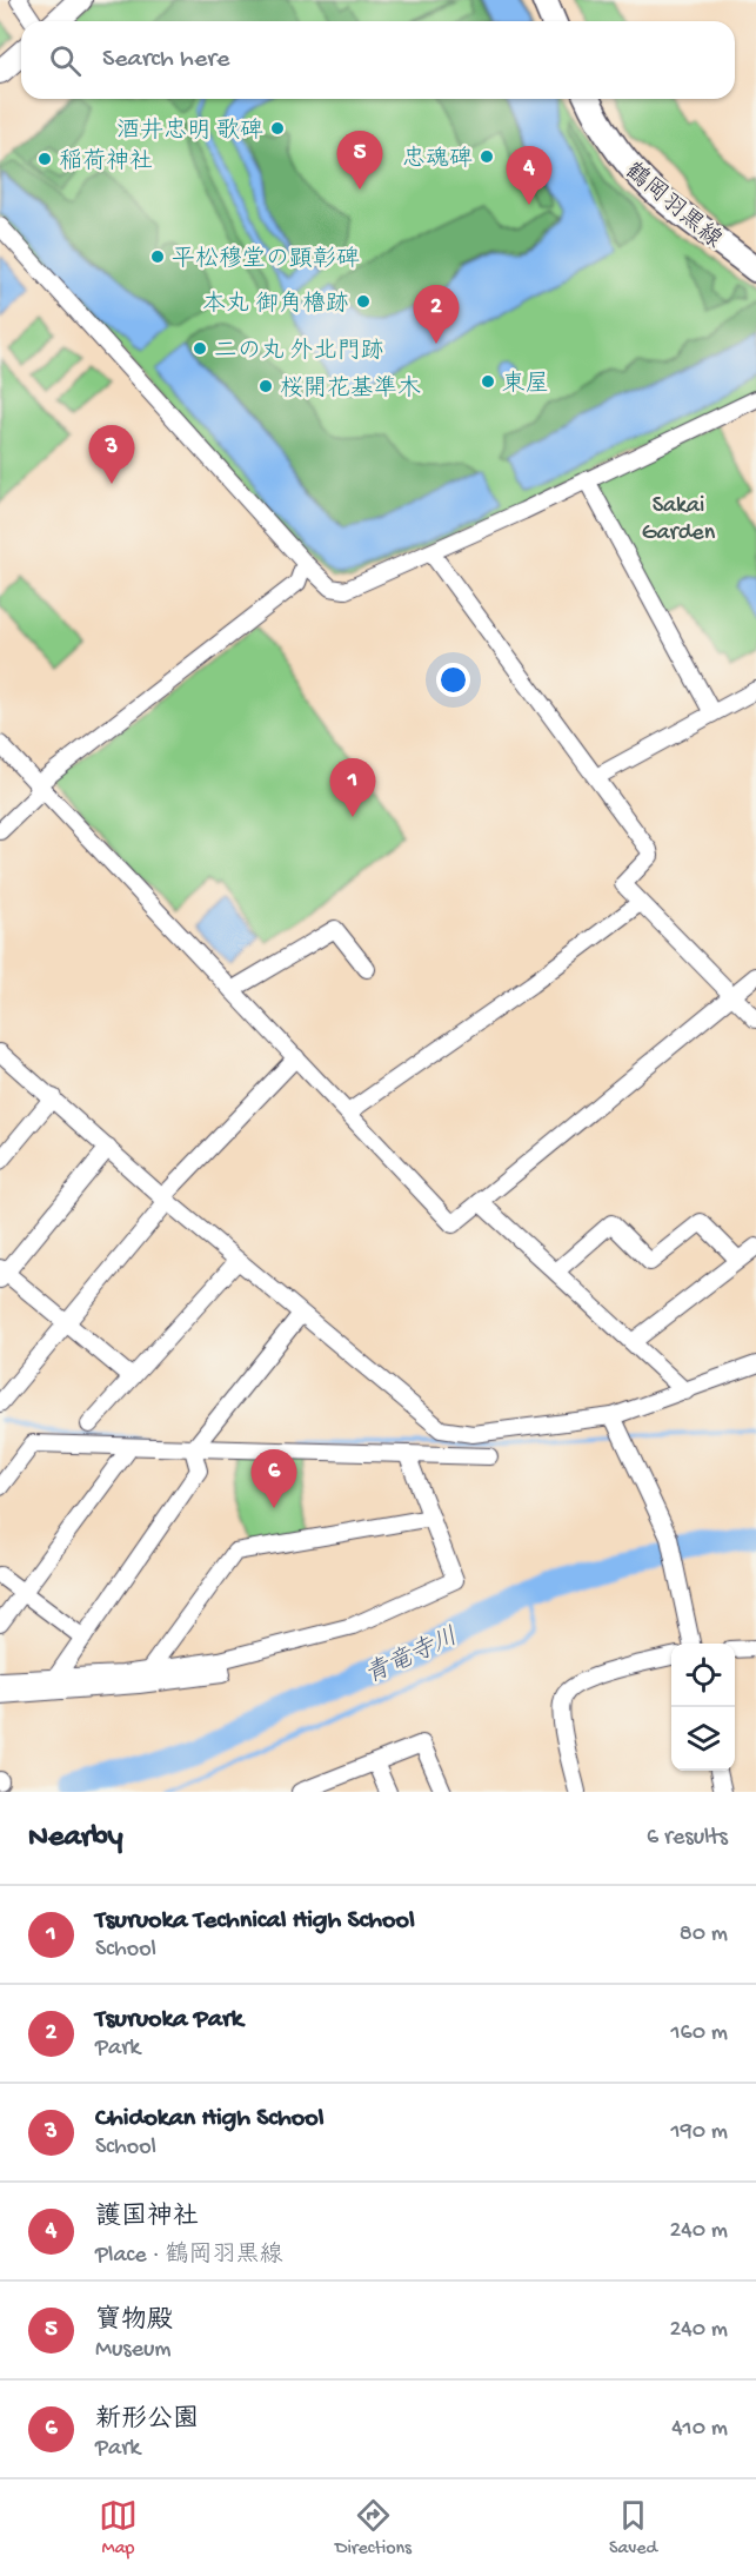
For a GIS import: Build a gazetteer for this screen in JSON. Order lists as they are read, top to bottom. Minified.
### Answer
{"streets":{"main road":["鶴岡羽黒線"]},"water":["青竜寺川"],"parks":["Sakai Garden"],"places":["酒井忠明 歌碑","忠魂碑","稲荷神社","平松穆堂の顕彰碑","本丸 御角櫓跡","二の丸 外北門跡","東屋","桜開花基準木"],"page":{"search":"Search here","pins":["5","4","2","3","1","6"],"heading":["Nearby","6 results"],"list":[{"mark":"1","name":"Tsuruoka Technical High School","note":"School","value":"80 m"},{"mark":"2","name":"Tsuruoka Park","note":"Park","value":"160 m"},{"mark":"3","name":"Chidokan High School","note":"School","value":"190 m"},{"mark":"4","name":"護国神社","note":"Place · 鶴岡羽黒線","value":"240 m"},{"mark":"5","name":"寶物殿","note":"Museum","value":"240 m"},{"mark":"6","name":"新形公園","note":"Park","value":"410 m"}],"nav":["Map","Directions","Saved"]}}
